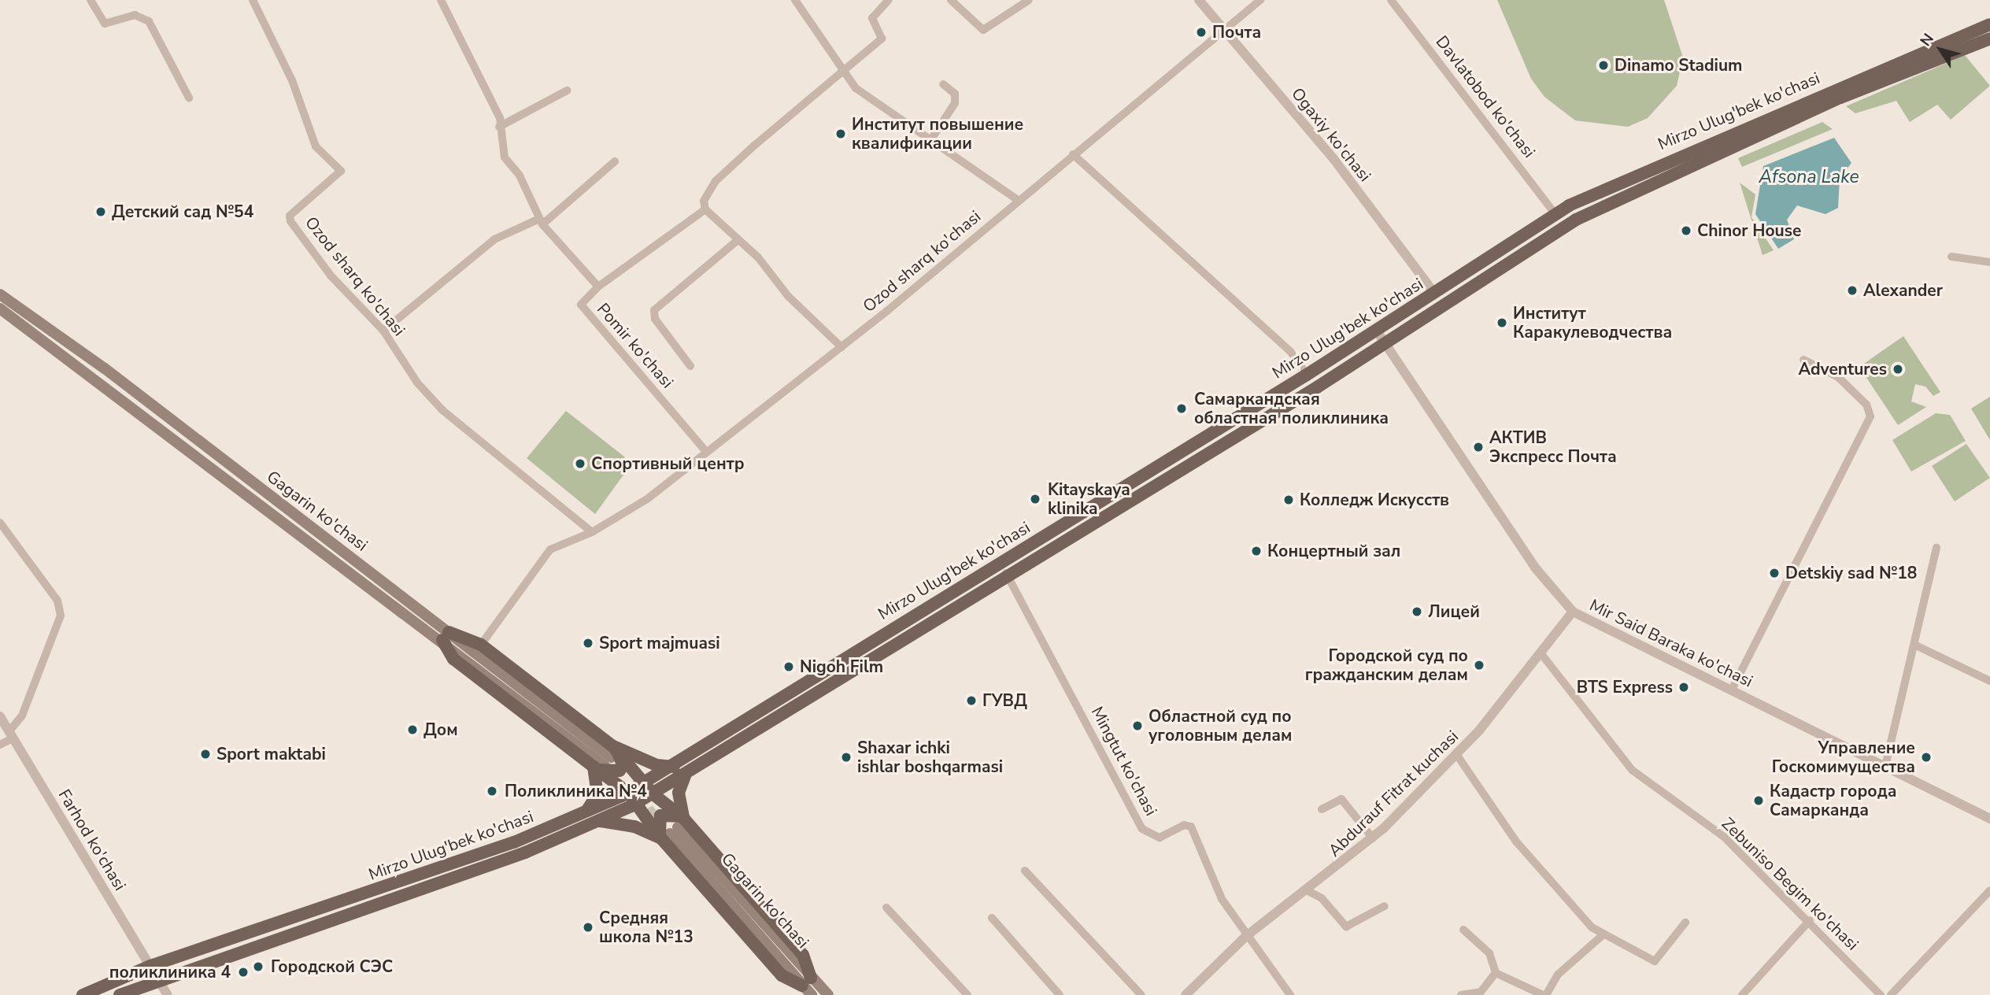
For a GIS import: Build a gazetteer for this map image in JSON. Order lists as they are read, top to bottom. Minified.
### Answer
{"streets":{"main road":["Mirzo Ulug'bek ko'chasi","Gagarin ko'chasi"],"street":["Davlatobod ko'chasi","Ogaxiy ko'chasi","Ozod sharq ko'chasi","Pomir ko'chasi","Mir Said Baraka ko'chasi","Mingtut ko'chasi","Abdurauf Fitrat kuchasi","Farhod ko'chasi","Zebuniso Begim ko'chasi"]},"crossings":[["Davlatobod ko'chasi","Mirzo Ulug'bek ko'chasi"],["Mirzo Ulug'bek ko'chasi","Ogaxiy ko'chasi"],["Mirzo Ulug'bek ko'chasi","Mir Said Baraka ko'chasi"],["Mirzo Ulug'bek ko'chasi","Mingtut ko'chasi"],["Mirzo Ulug'bek ko'chasi","Farhod ko'chasi"],["Ogaxiy ko'chasi","Ozod sharq ko'chasi"],["Ozod sharq ko'chasi","Pomir ko'chasi"],["Mir Said Baraka ko'chasi","Abdurauf Fitrat kuchasi"],["Mingtut ko'chasi","Abdurauf Fitrat kuchasi"],["Abdurauf Fitrat kuchasi","Zebuniso Begim ko'chasi"]],"water":["Afsona Lake"],"places":["Почта","Dinamo Stadium","Институт повышение квалификации","Детский сад №54","Chinor House","Alexander","Институт Каракулеводчества","Adventures","Самаркандская областная поликлиника","АКТИВ Экспресс Почта","Спортивный центр","Kitayskaya klinika","Колледж Искусств","Концертный зал","Detskiy sad №18","Лицей","Sport majmuasi","Городской суд по гражданским делам","Nigoh Film","BTS Express","ГУВД","Областной суд по уголовным делам","Дом","Sport maktabi","Shaxar ichki ishlar boshqarmasi","Управление Госкомимущества","Поликлиника №4","Кадастр города Самарканда","Средняя школа №13","Городской СЭС","поликлиника 4"],"north":"top left"}
